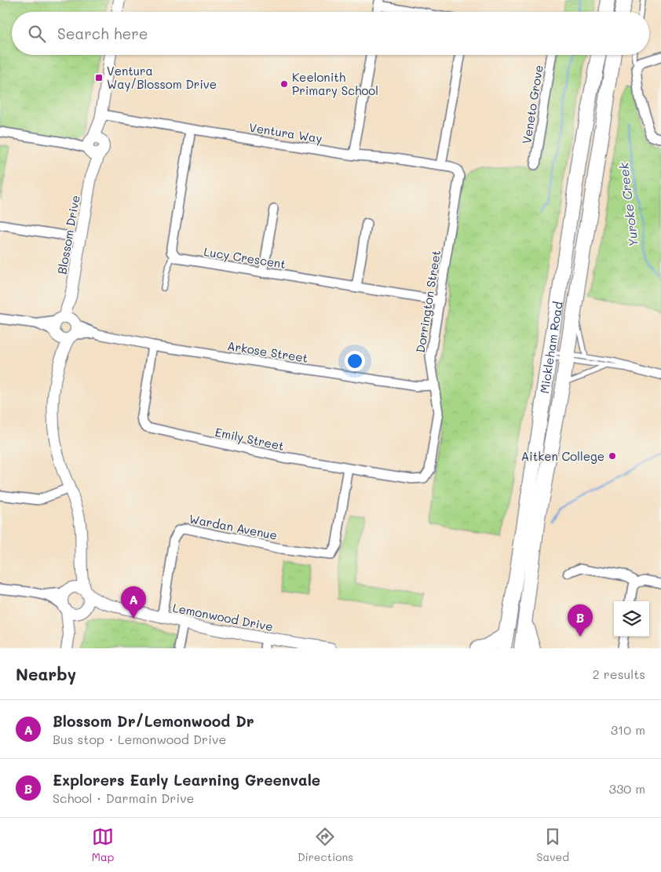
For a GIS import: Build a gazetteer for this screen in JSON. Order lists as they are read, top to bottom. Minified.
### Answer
{"streets":{"main road":["Mickleham Road"],"street":["Veneto Grove","Ventura Way","Blossom Drive","Lucy Crescent","Dorrington Street","Arkose Street","Emily Street","Wardan Avenue","Lemonwood Drive"]},"crossings":[["Ventura Way","Blossom Drive"],["Ventura Way","Dorrington Street"],["Blossom Drive","Arkose Street"],["Blossom Drive","Lemonwood Drive"],["Lucy Crescent","Dorrington Street"],["Dorrington Street","Arkose Street"],["Dorrington Street","Emily Street"],["Arkose Street","Emily Street"],["Emily Street","Wardan Avenue"],["Wardan Avenue","Lemonwood Drive"]],"water":["Yuroke Creek"],"places":{"transit":["Ventura Way/Blossom Drive"],"other":["Keelonith Primary School","Aitken College"]},"page":{"search":"Search here","pins":["A","B"],"heading":["Nearby","2 results"],"list":[{"mark":"A","name":"Blossom Dr/Lemonwood Dr","note":"Bus stop · Lemonwood Drive","value":"310 m"},{"mark":"B","name":"Explorers Early Learning Greenvale","note":"School · Darmain Drive","value":"330 m"}],"nav":["Map","Directions","Saved"]}}
